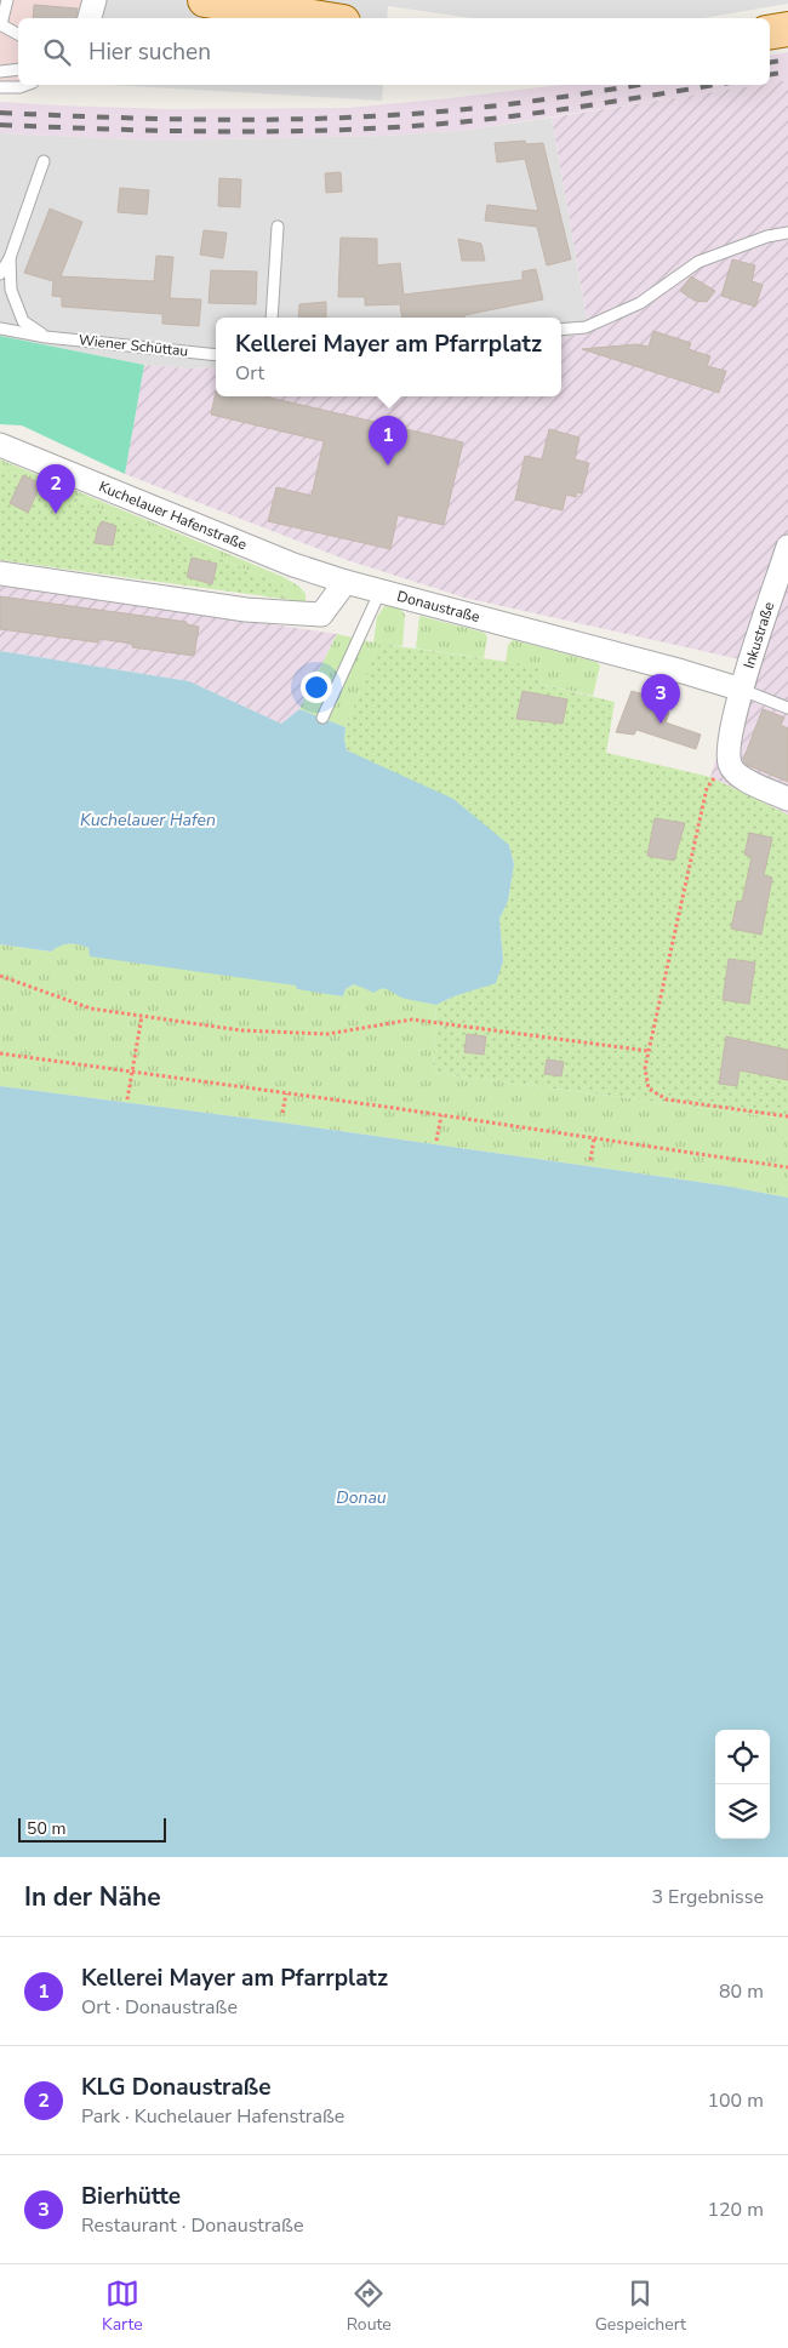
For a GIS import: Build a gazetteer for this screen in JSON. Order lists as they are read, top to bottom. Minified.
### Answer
{"streets":{"street":["Kuchelauer Hafenstraße","Donaustraße","Inkustraße"],"lane":["Wiener Schüttau"]},"crossings":[["Kuchelauer Hafenstraße","Donaustraße"],["Donaustraße","Inkustraße"]],"water":["Kuchelauer Hafen","Donau"],"scale_bar":"50 m","page":{"search":"Hier suchen","popup":["Kellerei Mayer am Pfarrplatz","Ort"],"pins":["1","2","3"],"scale":"50 m","heading":["In der Nähe","3 Ergebnisse"],"list":[{"mark":"1","name":"Kellerei Mayer am Pfarrplatz","note":"Ort · Donaustraße","value":"80 m"},{"mark":"2","name":"KLG Donaustraße","note":"Park · Kuchelauer Hafenstraße","value":"100 m"},{"mark":"3","name":"Bierhütte","note":"Restaurant · Donaustraße","value":"120 m"}],"nav":["Karte","Route","Gespeichert"]}}
